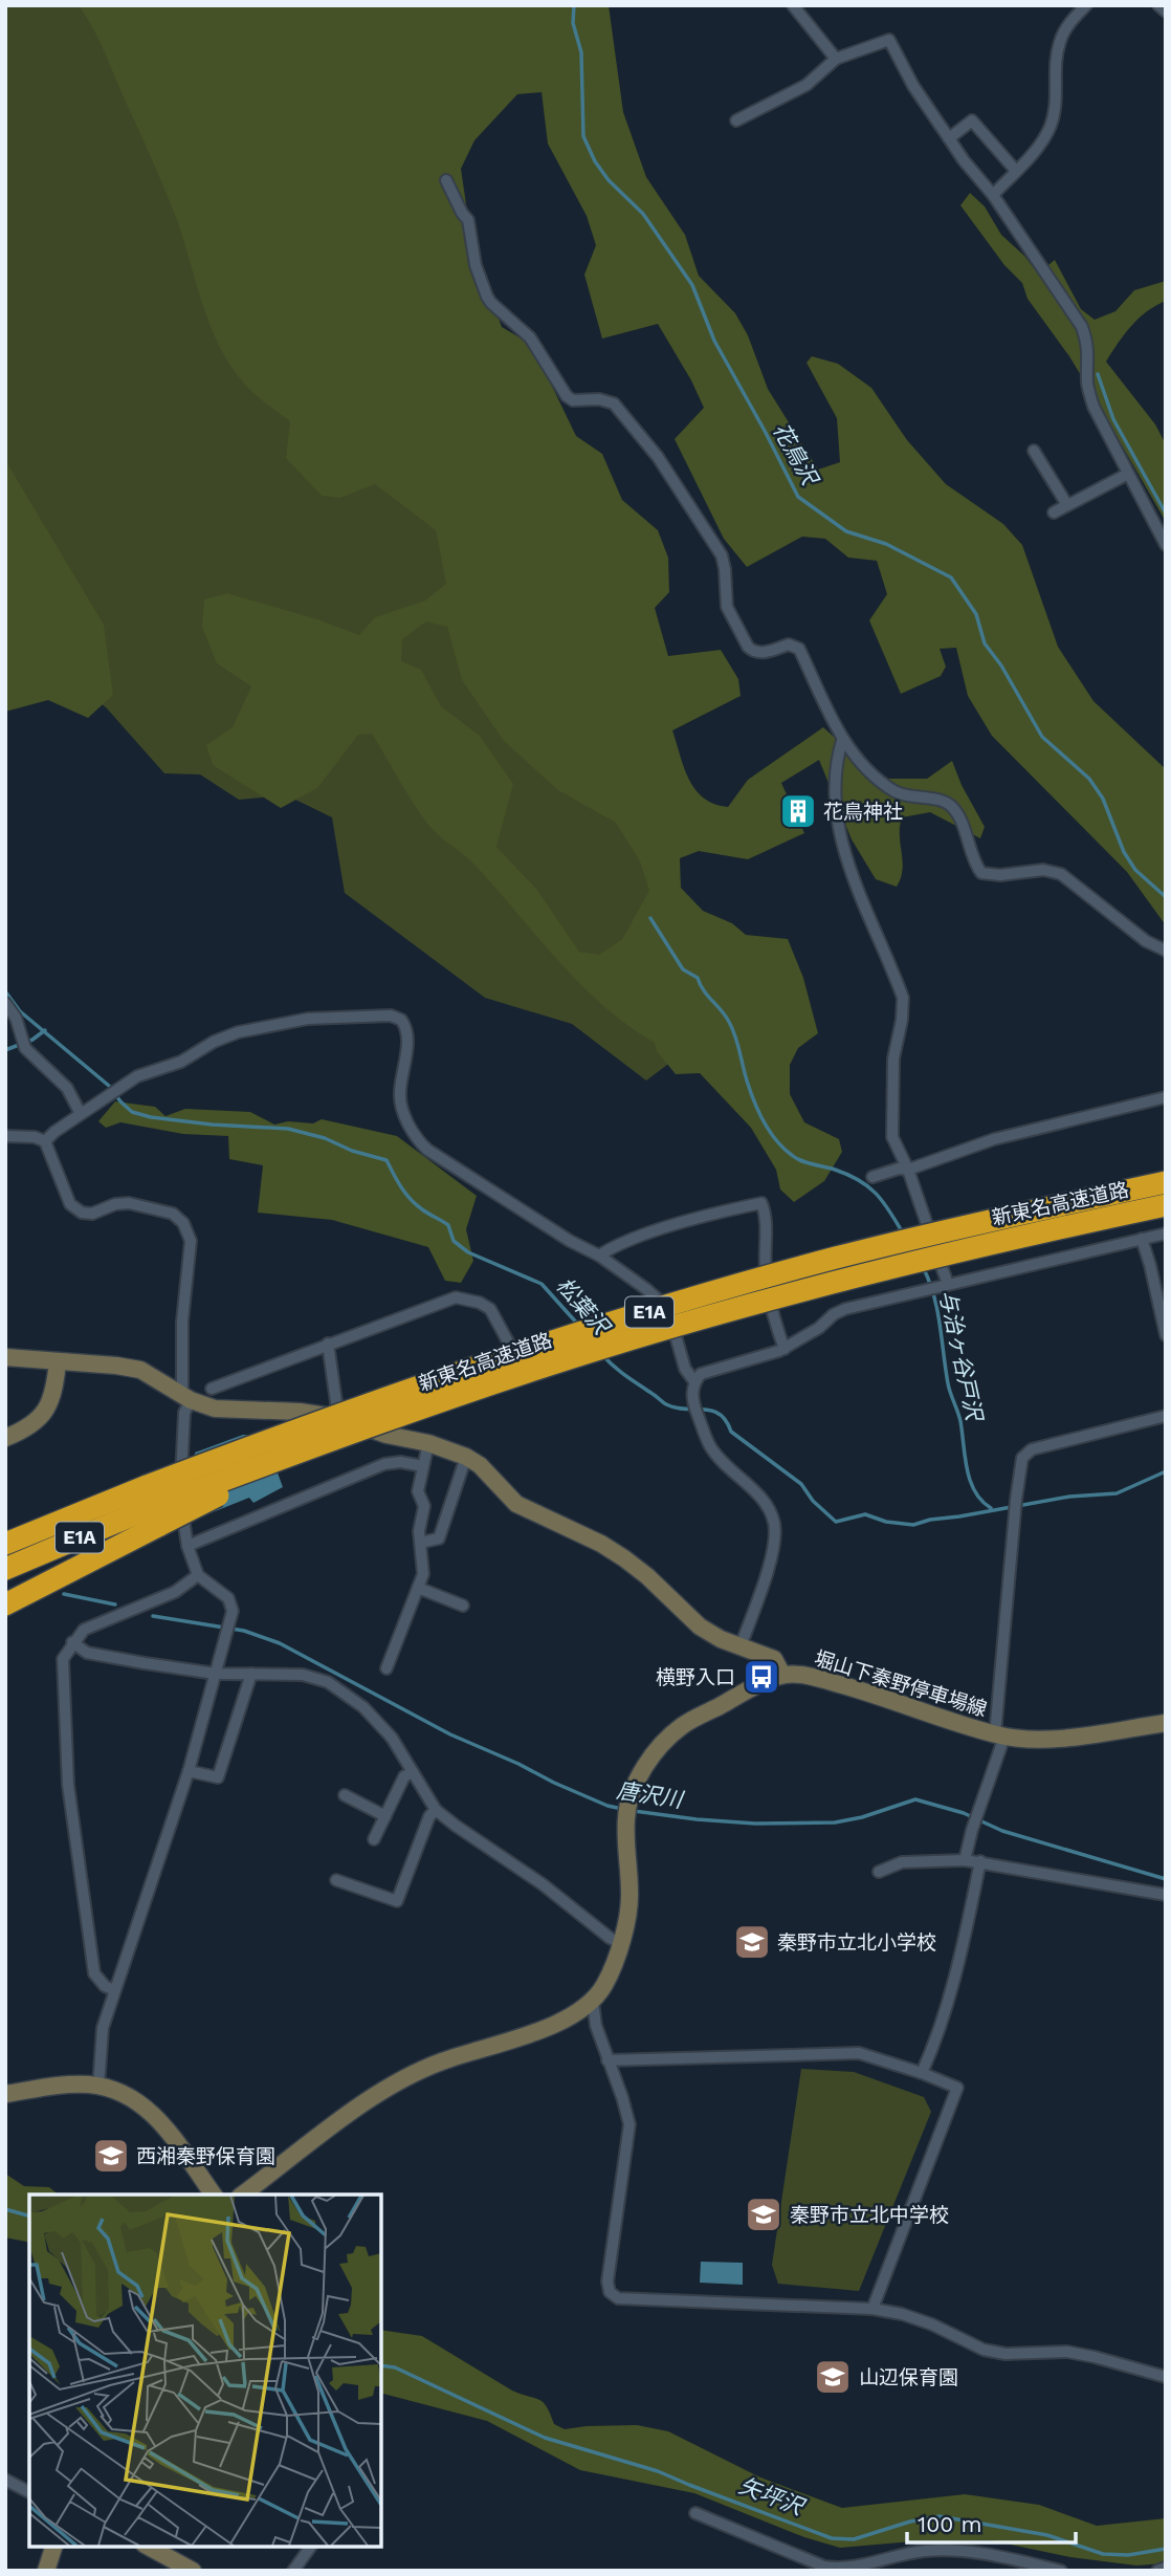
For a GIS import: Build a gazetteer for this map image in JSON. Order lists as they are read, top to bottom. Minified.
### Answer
{"streets":{"highway":["新東名高速道路","E1A"],"street":["堀山下秦野停車場線"]},"water":["花鳥沢","松葉沢","与治ヶ谷戸沢","唐沢川","矢坪沢"],"places":{"building":["花鳥神社"],"bus stop":["横野入口"],"school or university":["秦野市立北小学校","西湘秦野保育園","秦野市立北中学校","山辺保育園"]},"scale_bar":"100 m"}
